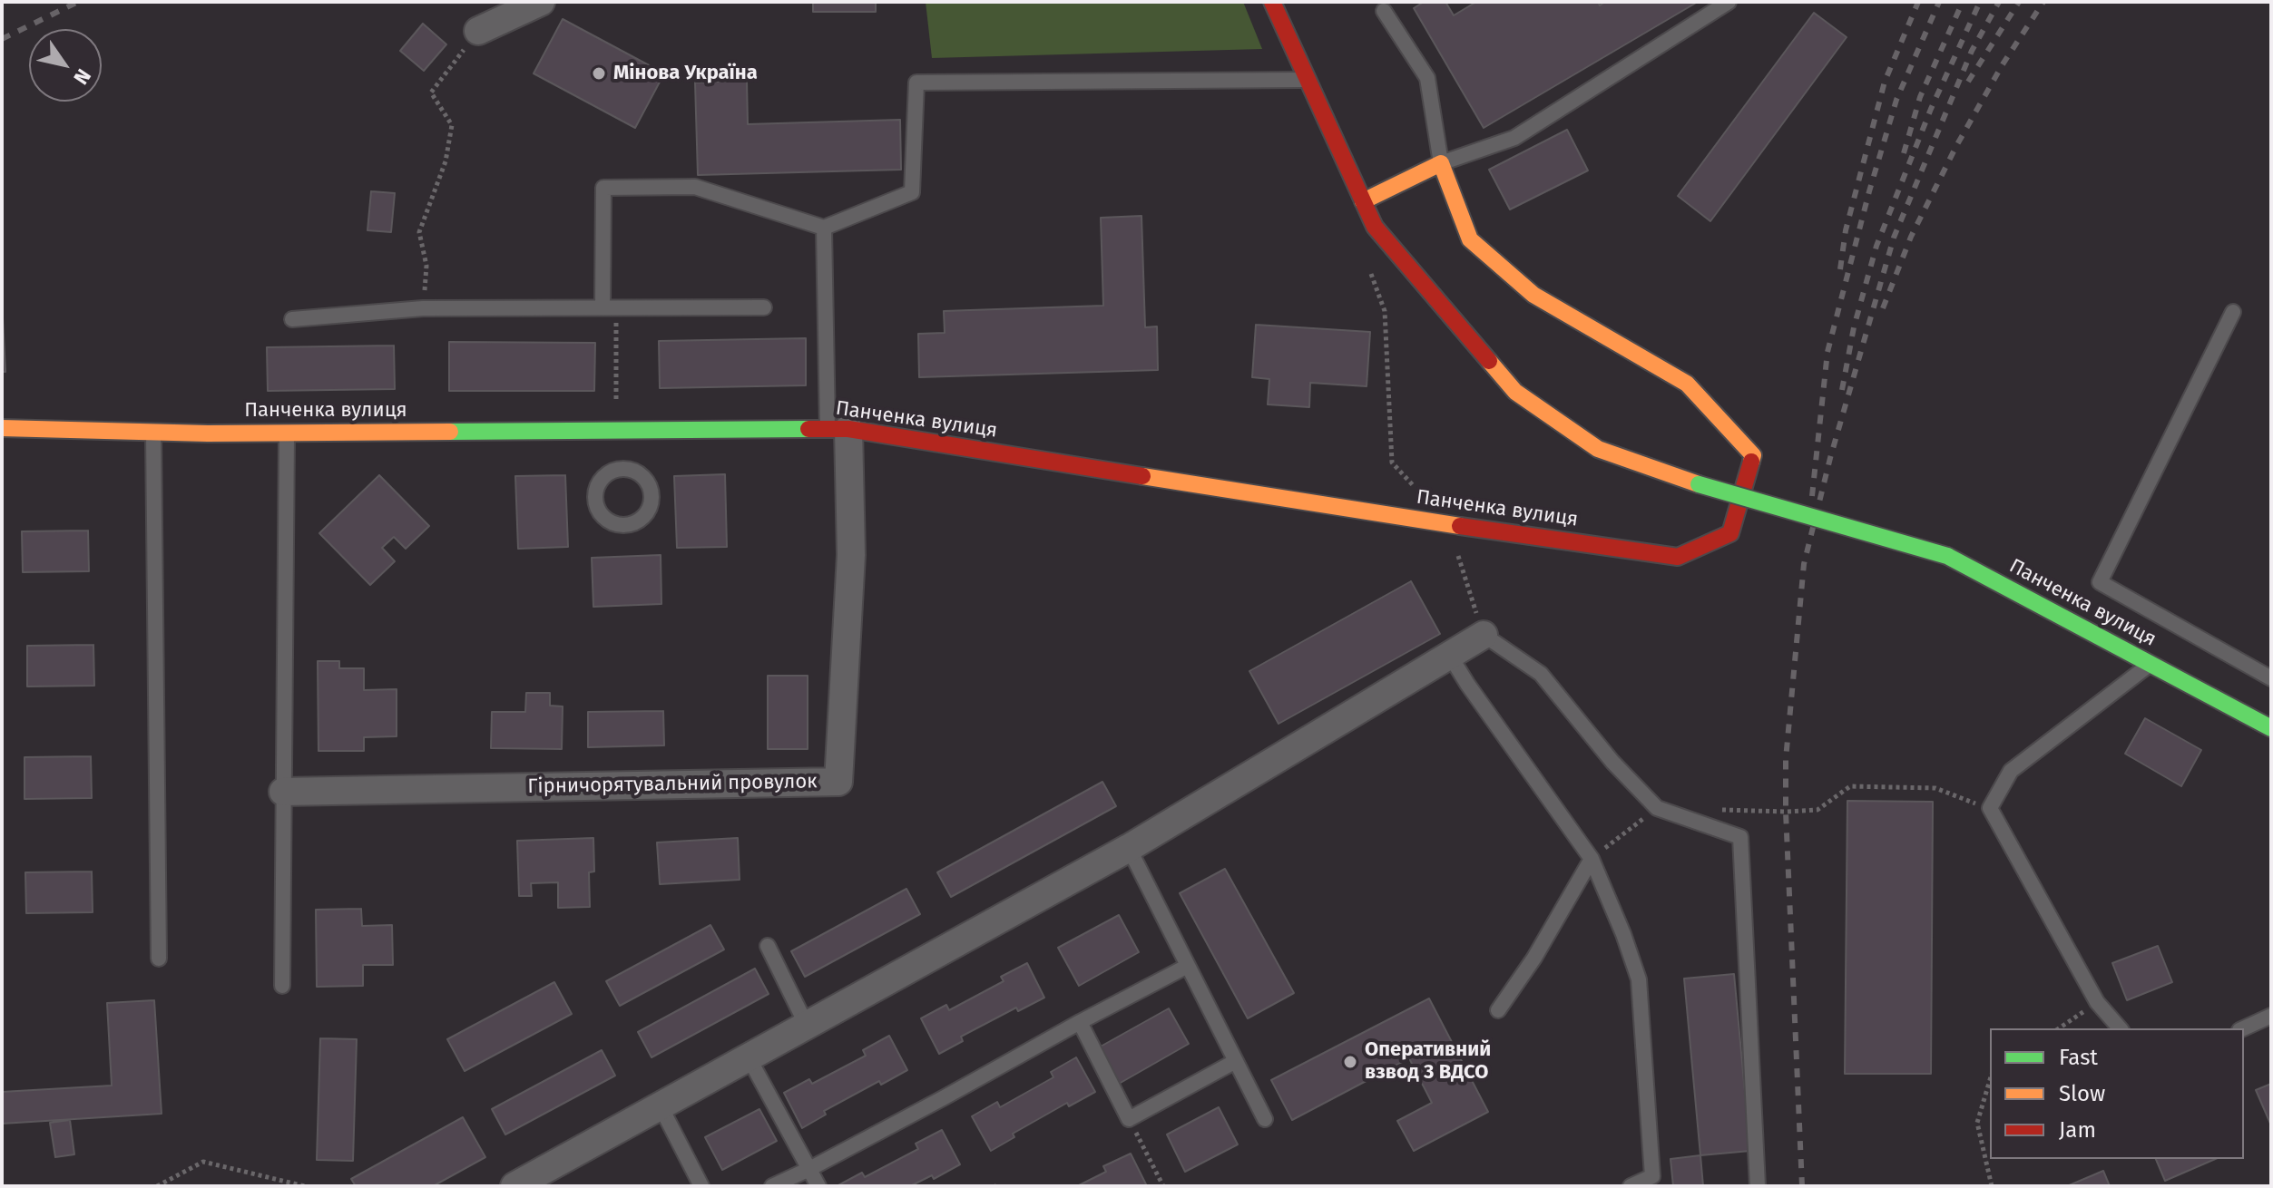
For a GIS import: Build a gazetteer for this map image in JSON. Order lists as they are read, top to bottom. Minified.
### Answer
{"streets":{"street":["Панченка вулиця","Гірничорятувальний провулок"]},"crossings":[["Панченка вулиця","Гірничорятувальний провулок"]],"places":["Мінова Україна","Оперативний взвод 3 ВДСО"],"legend":["Fast","Slow","Jam"],"north":"bottom right"}
